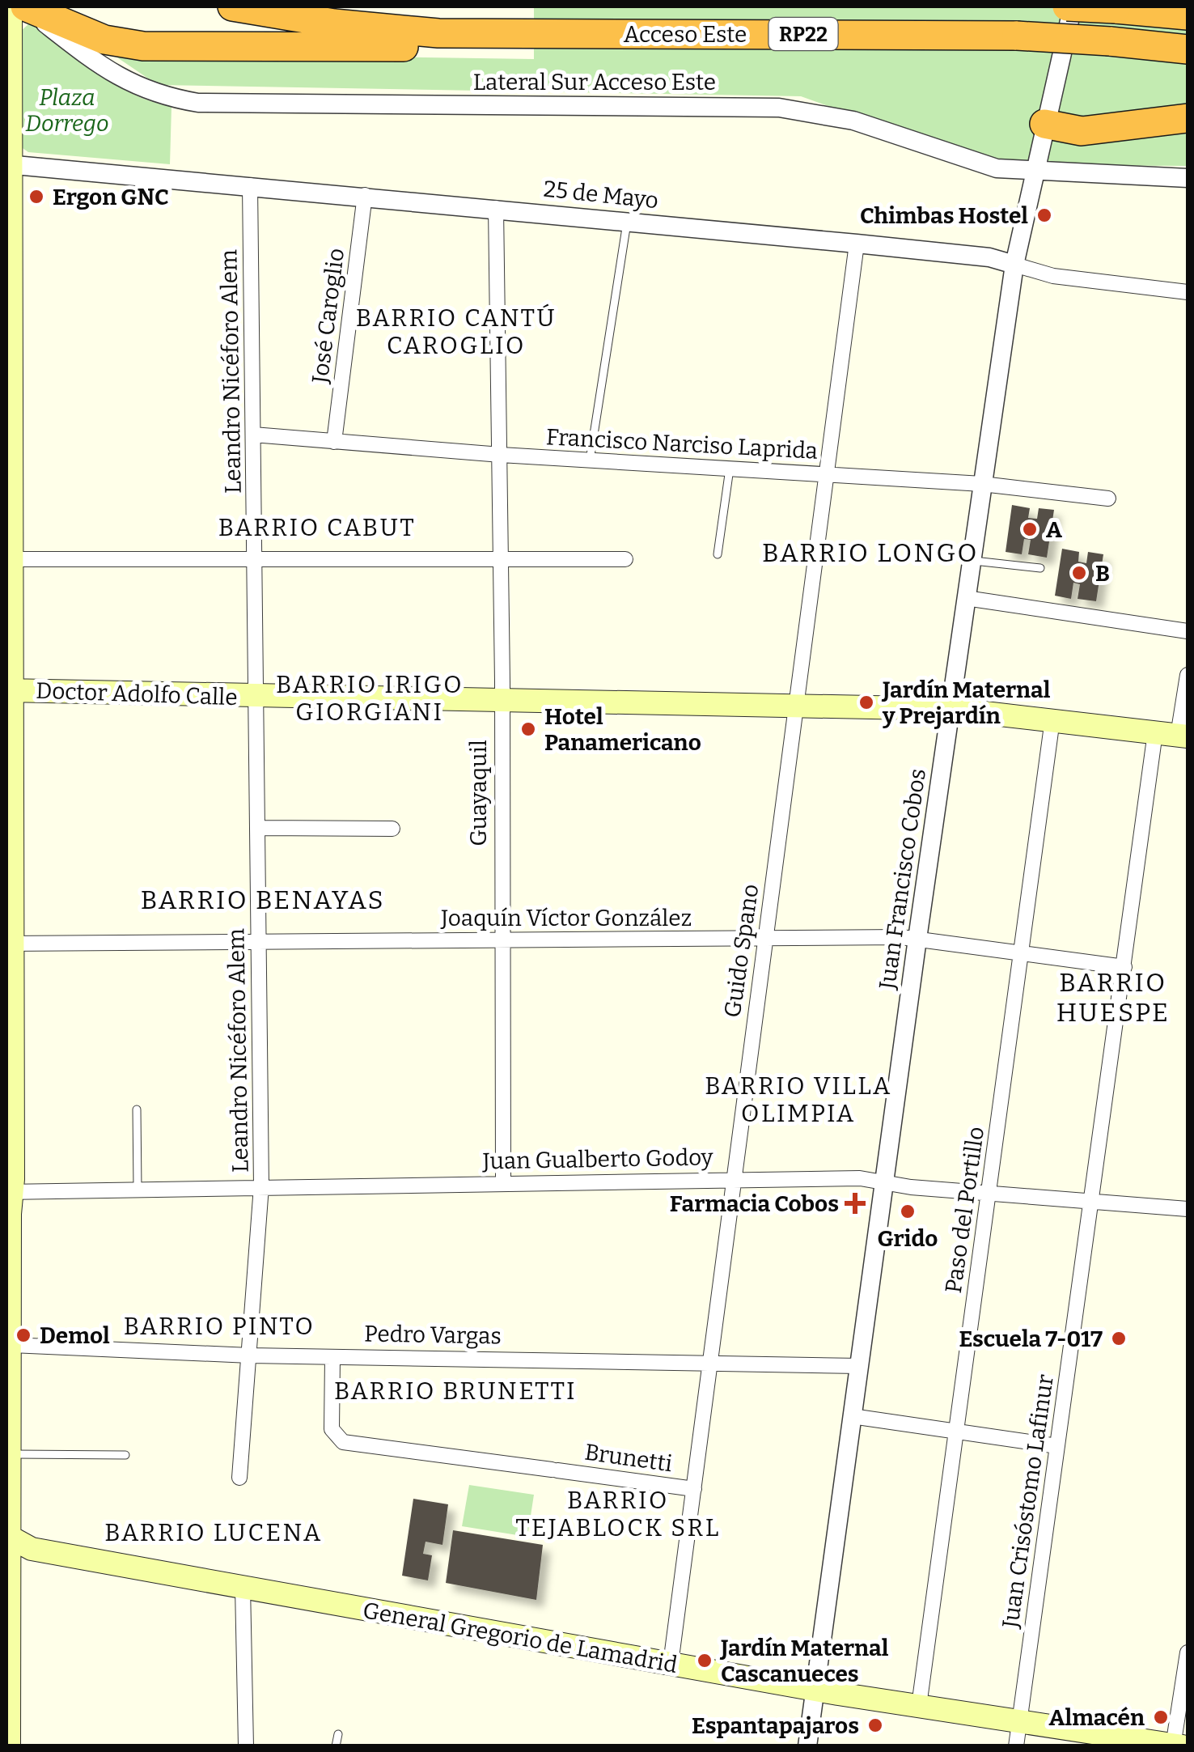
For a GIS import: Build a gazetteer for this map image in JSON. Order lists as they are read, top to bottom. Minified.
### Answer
{"streets":{"highway":["Acceso Este","RP22"],"main road":["Doctor Adolfo Calle","General Gregorio de Lamadrid"],"street":["Lateral Sur Acceso Este","25 de Mayo","José Caroglio","Leandro Nicéforo Alem","Francisco Narciso Laprida","Guayaquil","Juan Francisco Cobos","Joaquín Víctor González","Guido Spano","Juan Gualberto Godoy","Paso del Portillo","Pedro Vargas","Brunetti","Juan Crisóstomo Lafinur"]},"crossings":[["Lateral Sur Acceso Este","Juan Francisco Cobos"],["25 de Mayo","José Caroglio"],["25 de Mayo","Leandro Nicéforo Alem"],["25 de Mayo","Guayaquil"],["25 de Mayo","Juan Francisco Cobos"],["25 de Mayo","Guido Spano"],["José Caroglio","Francisco Narciso Laprida"],["Leandro Nicéforo Alem","Francisco Narciso Laprida"],["Leandro Nicéforo Alem","Doctor Adolfo Calle"],["Leandro Nicéforo Alem","Joaquín Víctor González"],["Leandro Nicéforo Alem","Juan Gualberto Godoy"],["Leandro Nicéforo Alem","Pedro Vargas"],["Francisco Narciso Laprida","Guayaquil"],["Francisco Narciso Laprida","Juan Francisco Cobos"],["Francisco Narciso Laprida","Guido Spano"],["Doctor Adolfo Calle","Guayaquil"],["Doctor Adolfo Calle","Juan Francisco Cobos"],["Doctor Adolfo Calle","Guido Spano"],["Doctor Adolfo Calle","Paso del Portillo"],["Doctor Adolfo Calle","Juan Crisóstomo Lafinur"],["Guayaquil","Joaquín Víctor González"],["Guayaquil","Juan Gualberto Godoy"],["Juan Francisco Cobos","Joaquín Víctor González"],["Juan Francisco Cobos","Juan Gualberto Godoy"],["Juan Francisco Cobos","Pedro Vargas"],["Juan Francisco Cobos","General Gregorio de Lamadrid"],["Joaquín Víctor González","Guido Spano"],["Joaquín Víctor González","Paso del Portillo"],["Joaquín Víctor González","Juan Crisóstomo Lafinur"],["Guido Spano","Juan Gualberto Godoy"],["Guido Spano","Pedro Vargas"],["Guido Spano","Brunetti"],["Guido Spano","General Gregorio de Lamadrid"],["Juan Gualberto Godoy","Paso del Portillo"],["Juan Gualberto Godoy","Juan Crisóstomo Lafinur"],["Paso del Portillo","General Gregorio de Lamadrid"],["Pedro Vargas","Brunetti"],["Juan Crisóstomo Lafinur","General Gregorio de Lamadrid"]],"districts":["BARRIO CANTÚ CAROGLIO","BARRIO CABUT","BARRIO LONGO","BARRIO IRIGO GIORGIANI","BARRIO BENAYAS","BARRIO HUESPE","BARRIO VILLA OLIMPIA","BARRIO PINTO","BARRIO BRUNETTI","BARRIO TEJABLOCK SRL","BARRIO LUCENA"],"parks":["Plaza Dorrego"],"places":{"other":["Ergon GNC","Chimbas Hostel","A","B","Jardín Maternal y Prejardín","Hotel Panamericano","Grido","Demol","Escuela 7-017","Jardín Maternal Cascanueces","Almacén","Espantapajaros"],"health":["Farmacia Cobos"]}}
